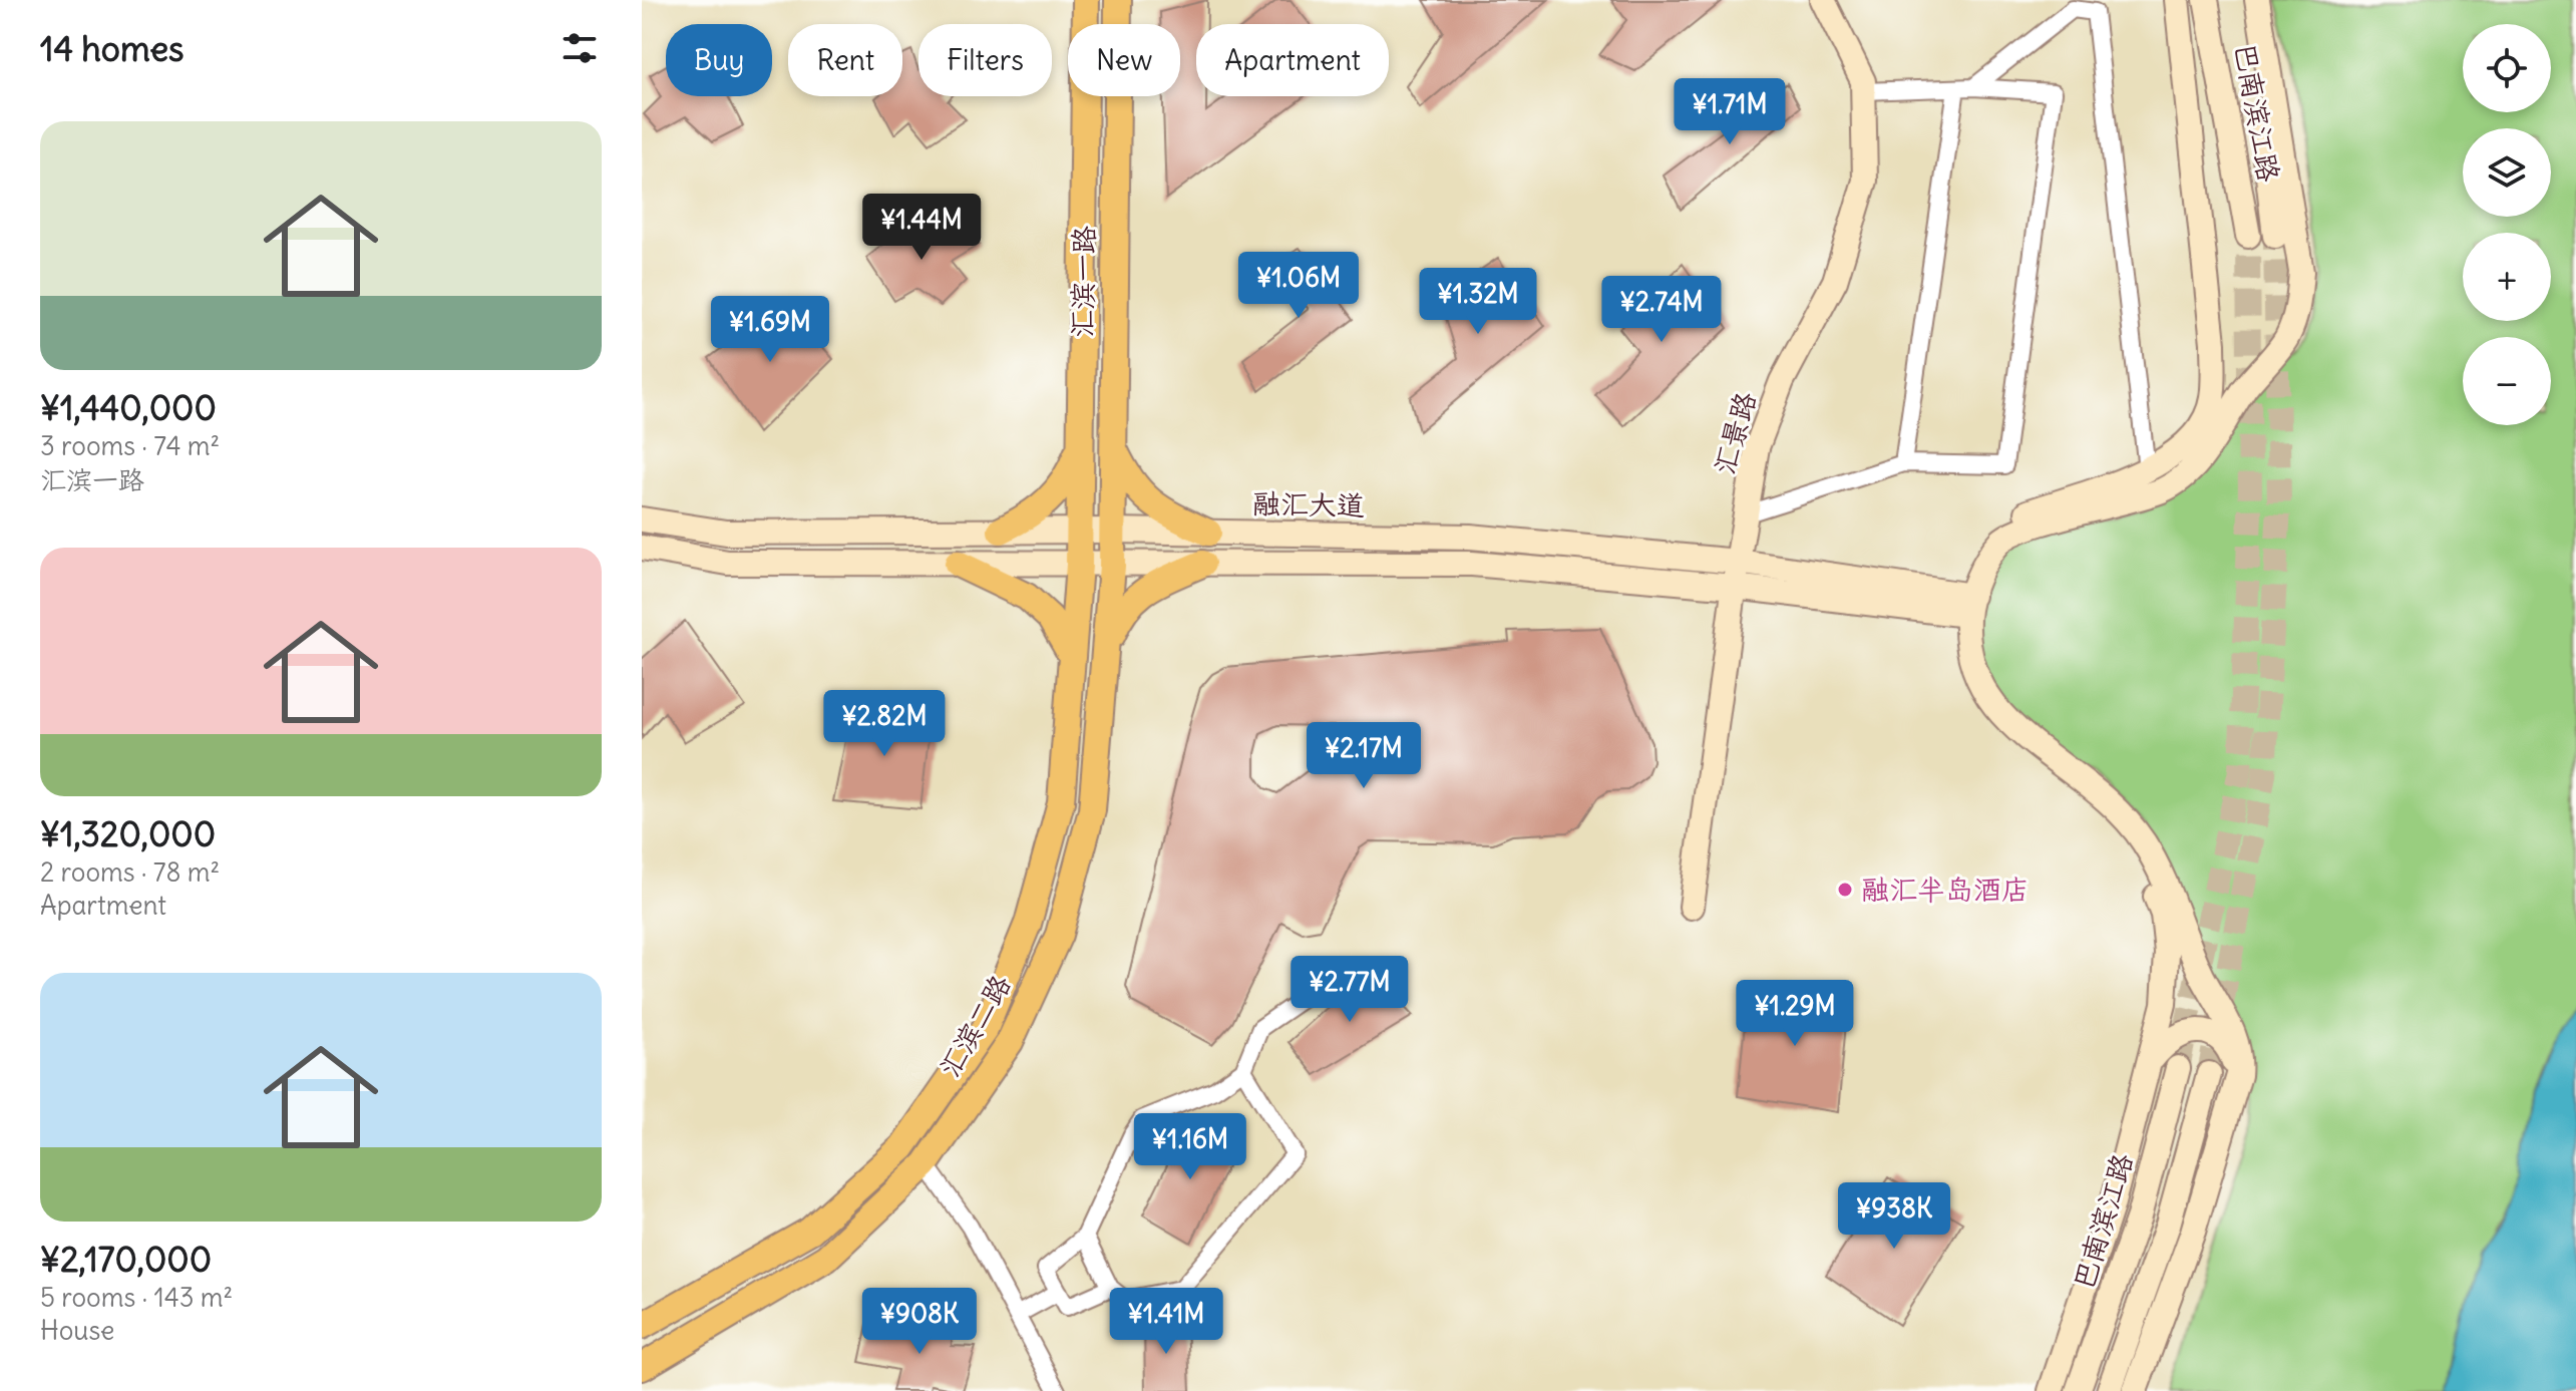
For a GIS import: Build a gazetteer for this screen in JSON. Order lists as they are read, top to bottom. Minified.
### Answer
{"streets":{"main road":["巴南滨江路","汇滨一路","汇景路","融汇大道","汇滨二路"]},"crossings":[["汇滨一路","融汇大道"],["汇滨一路","汇滨二路"],["汇景路","融汇大道"],["融汇大道","汇滨二路"]],"places":["融汇半岛酒店"],"page":{"heading":"14 homes","map_buttons":["+","−"],"chip":["Buy","Rent","Filters","New","Apartment"],"price":["¥1.71M","¥1.44M","¥1.06M","¥1.32M","¥2.74M","¥1.69M","¥2.82M","¥2.17M","¥2.77M","¥1.29M","¥1.16M","¥938K","¥908K","¥1.41M"],"list":[{"name":"¥1,440,000","note":"3 rooms · 74 m² · 汇滨一路"},{"name":"¥1,320,000","note":"2 rooms · 78 m² · Apartment"},{"name":"¥2,170,000","note":"5 rooms · 143 m² · House"}]}}
